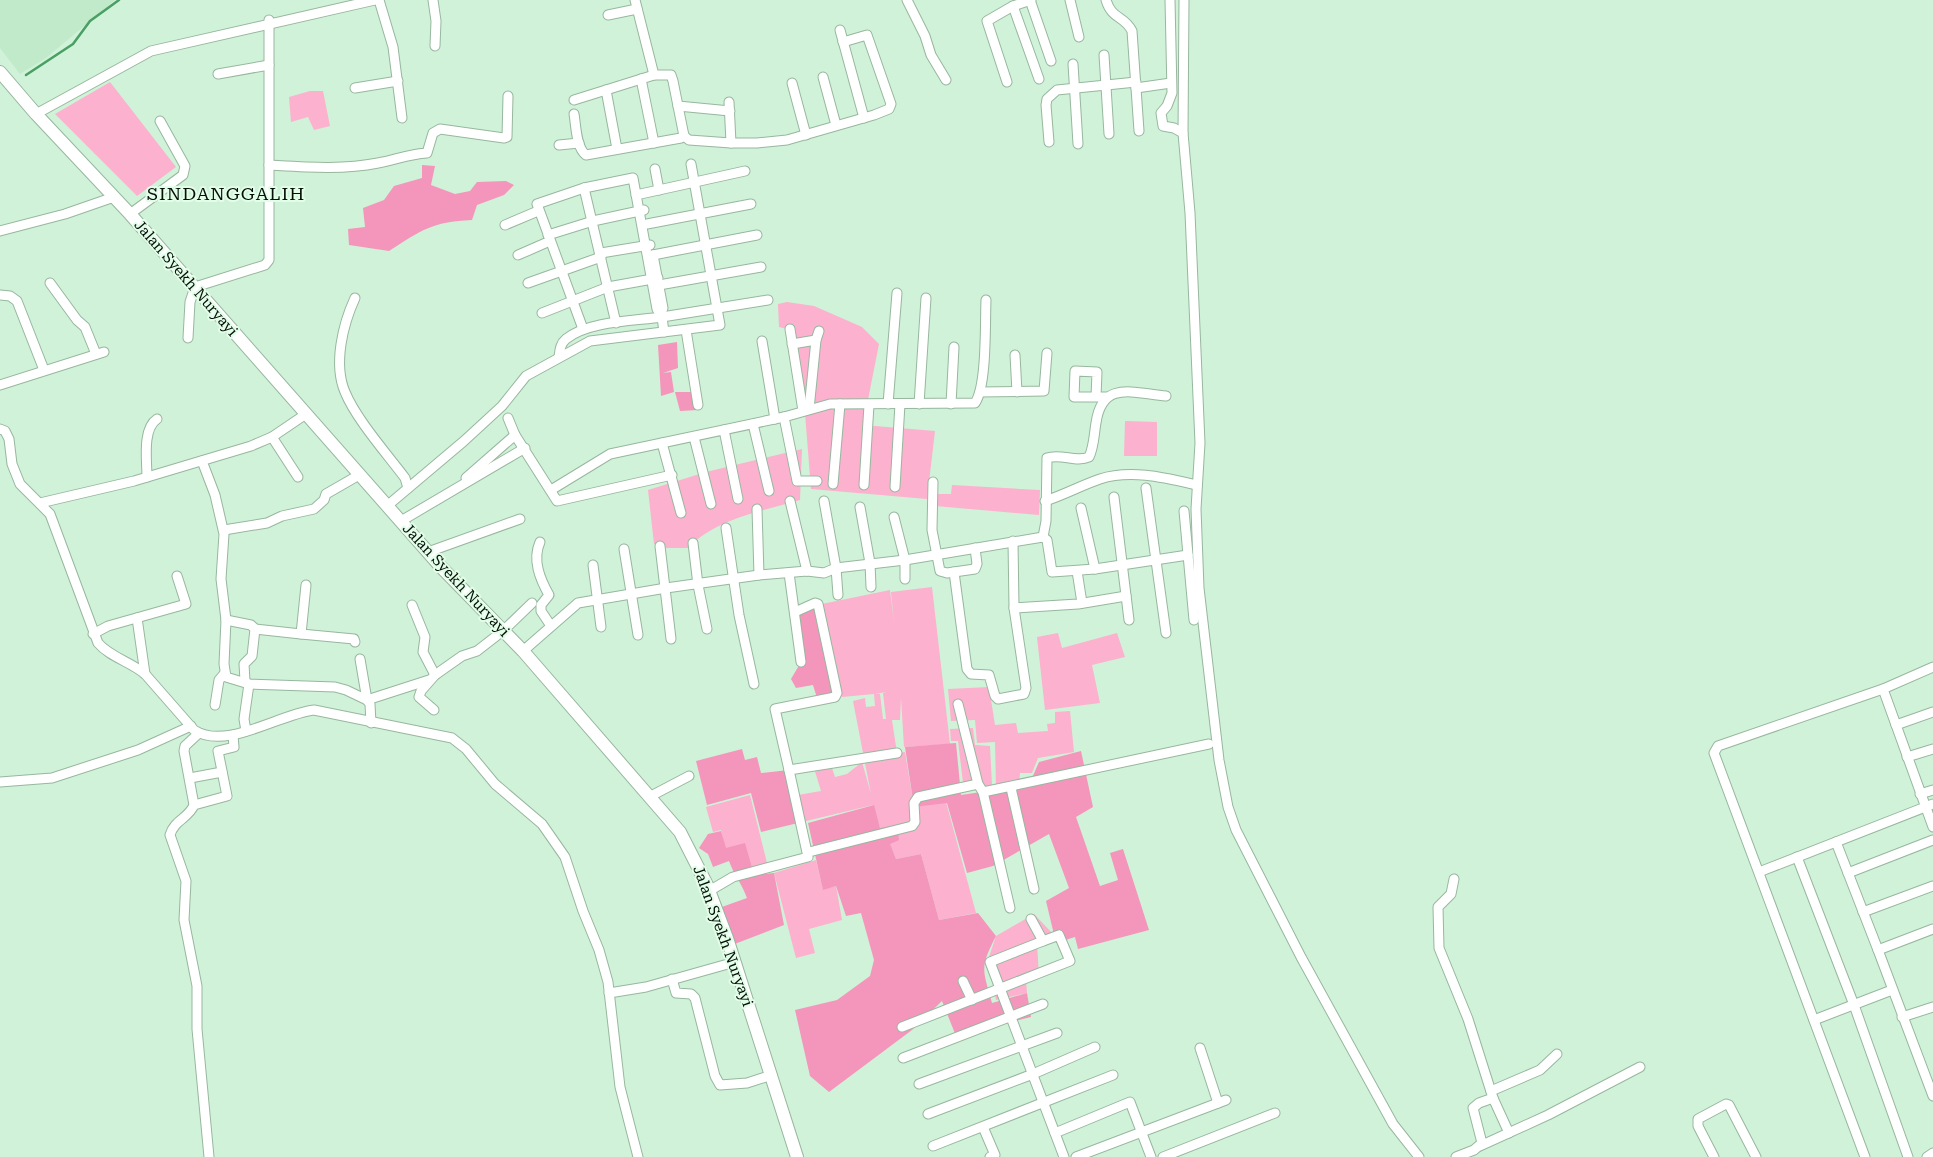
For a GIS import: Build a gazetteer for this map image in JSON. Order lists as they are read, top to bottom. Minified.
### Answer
{"streets":{"main road":["Jalan Syekh Nuryayi"]},"districts":["SINDANGGALIH"]}
